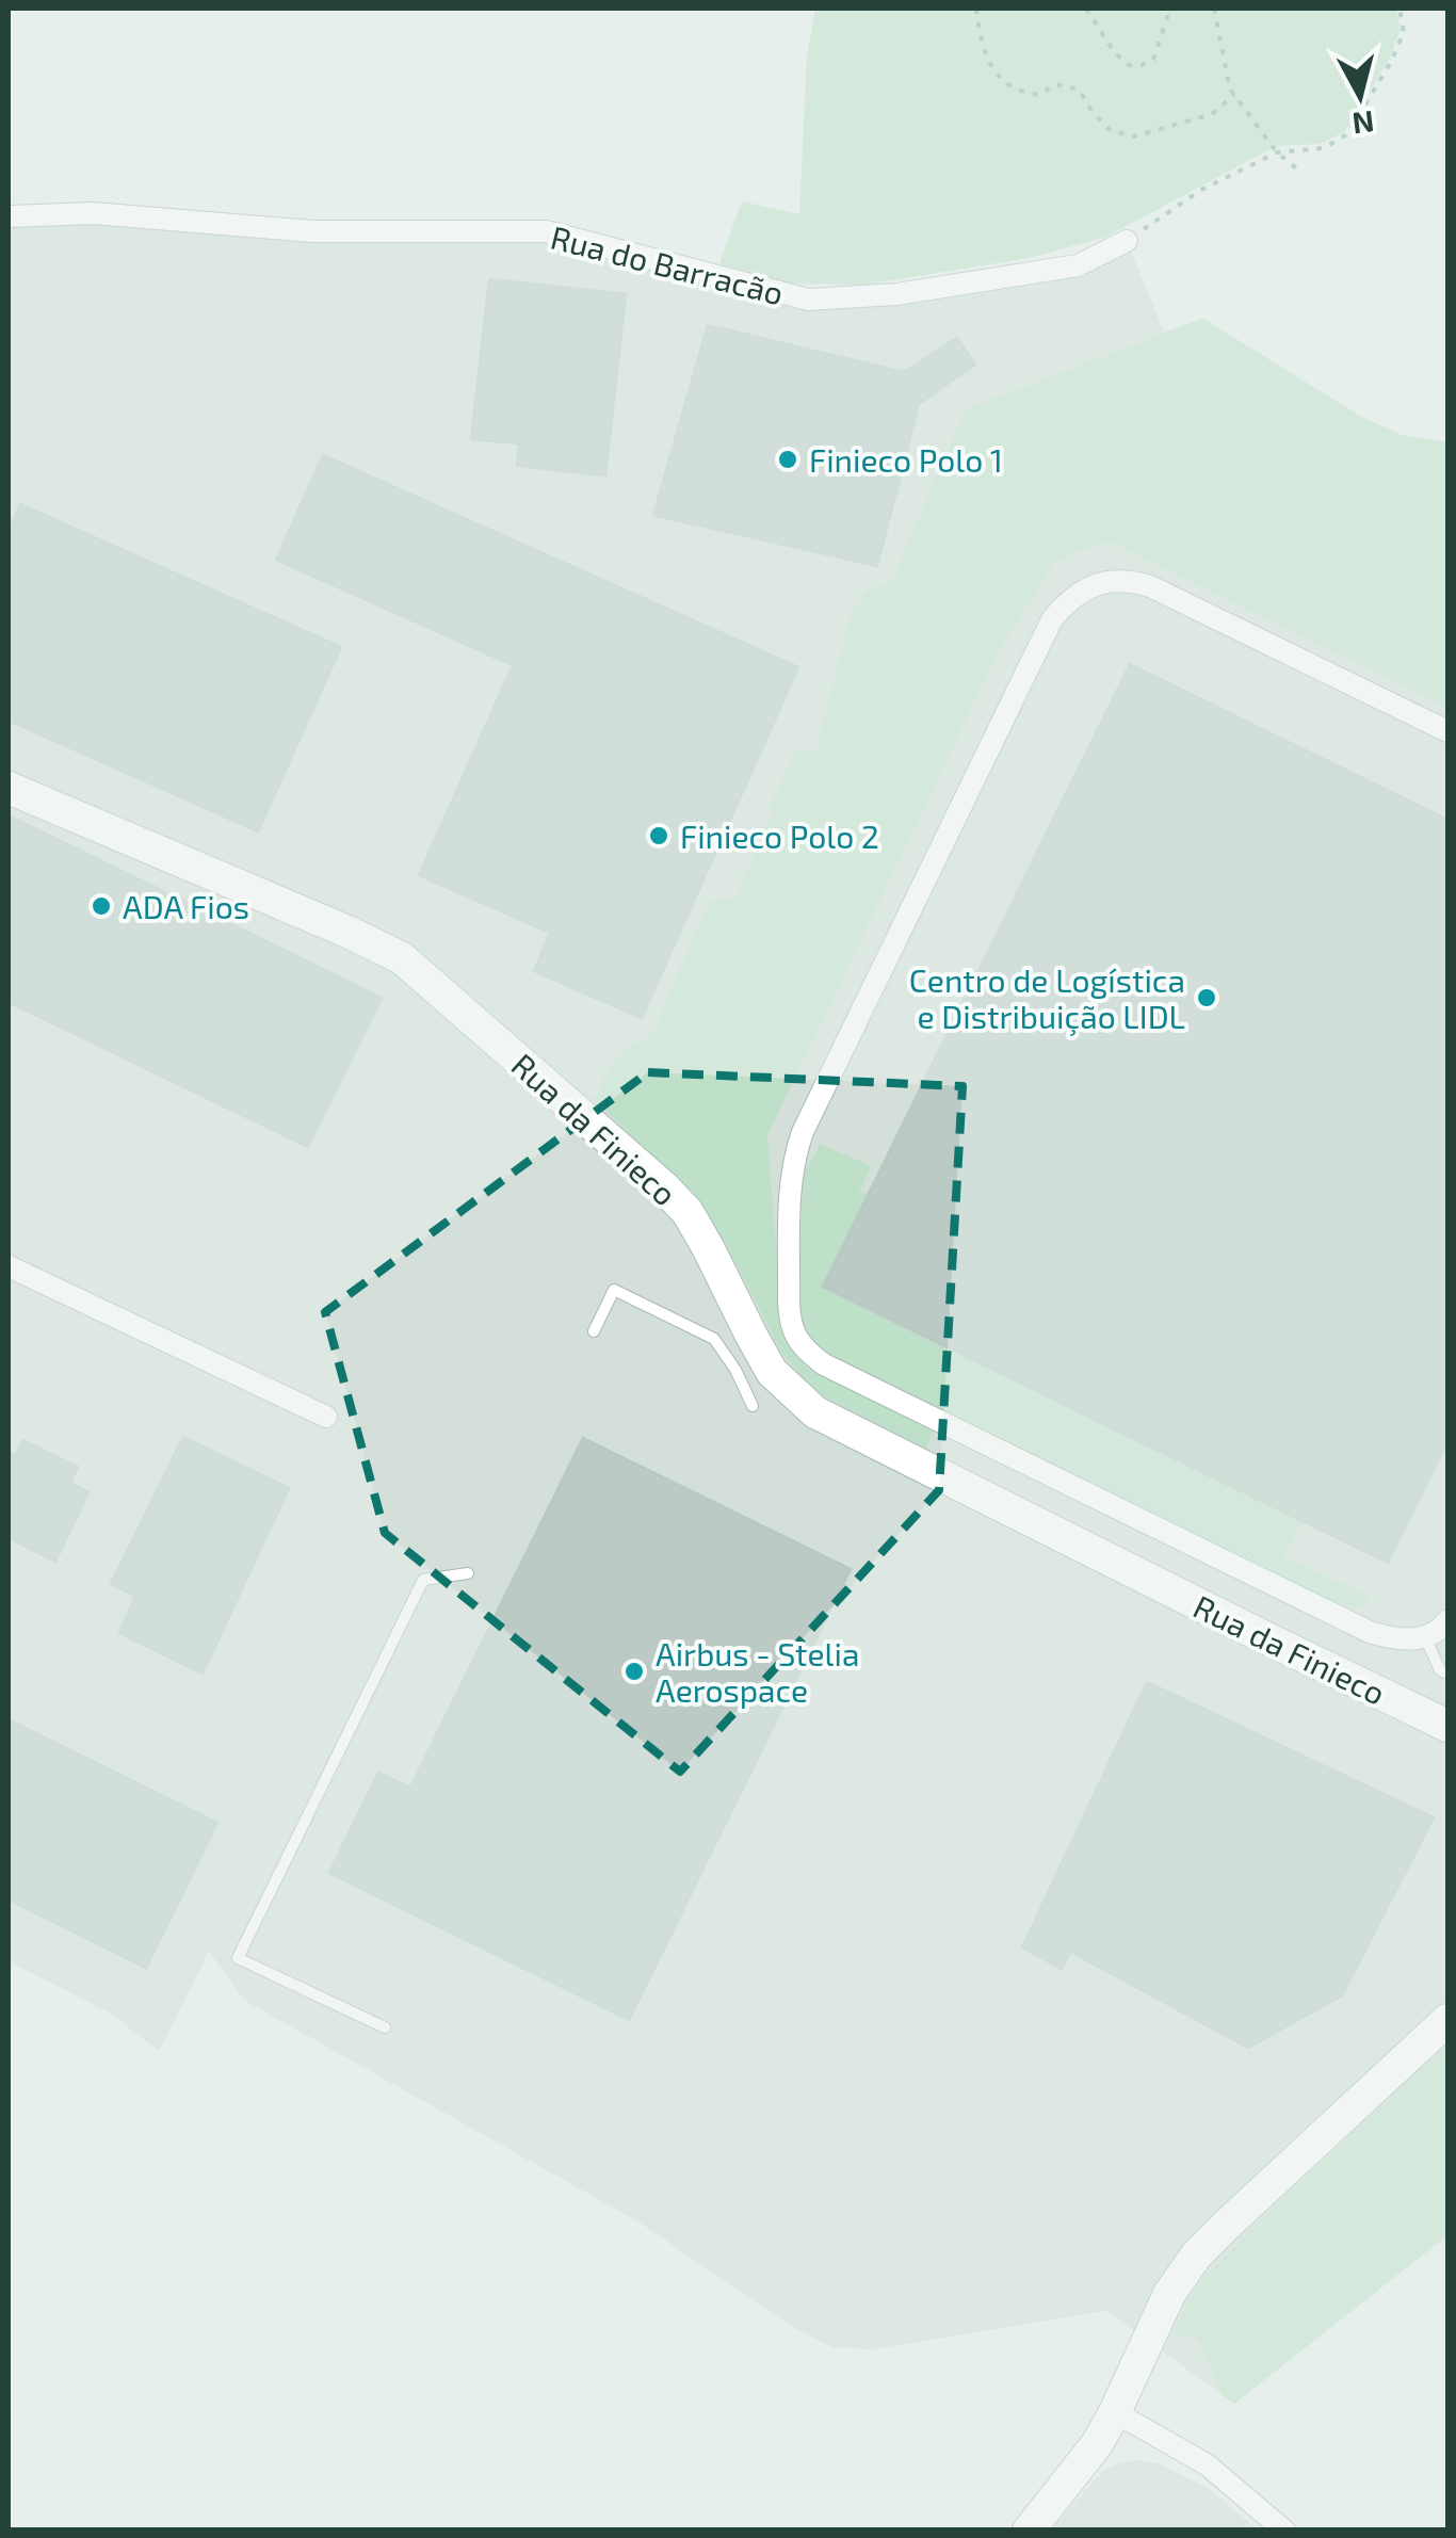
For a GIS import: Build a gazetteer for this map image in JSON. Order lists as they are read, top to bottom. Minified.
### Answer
{"streets":{"street":["Rua do Barracão","Rua da Finieco"]},"places":["Finieco Polo 1","Finieco Polo 2","ADA Fios","Centro de Logística e Distribuição LIDL","Airbus - Stelia Aerospace"],"north":"bottom"}
